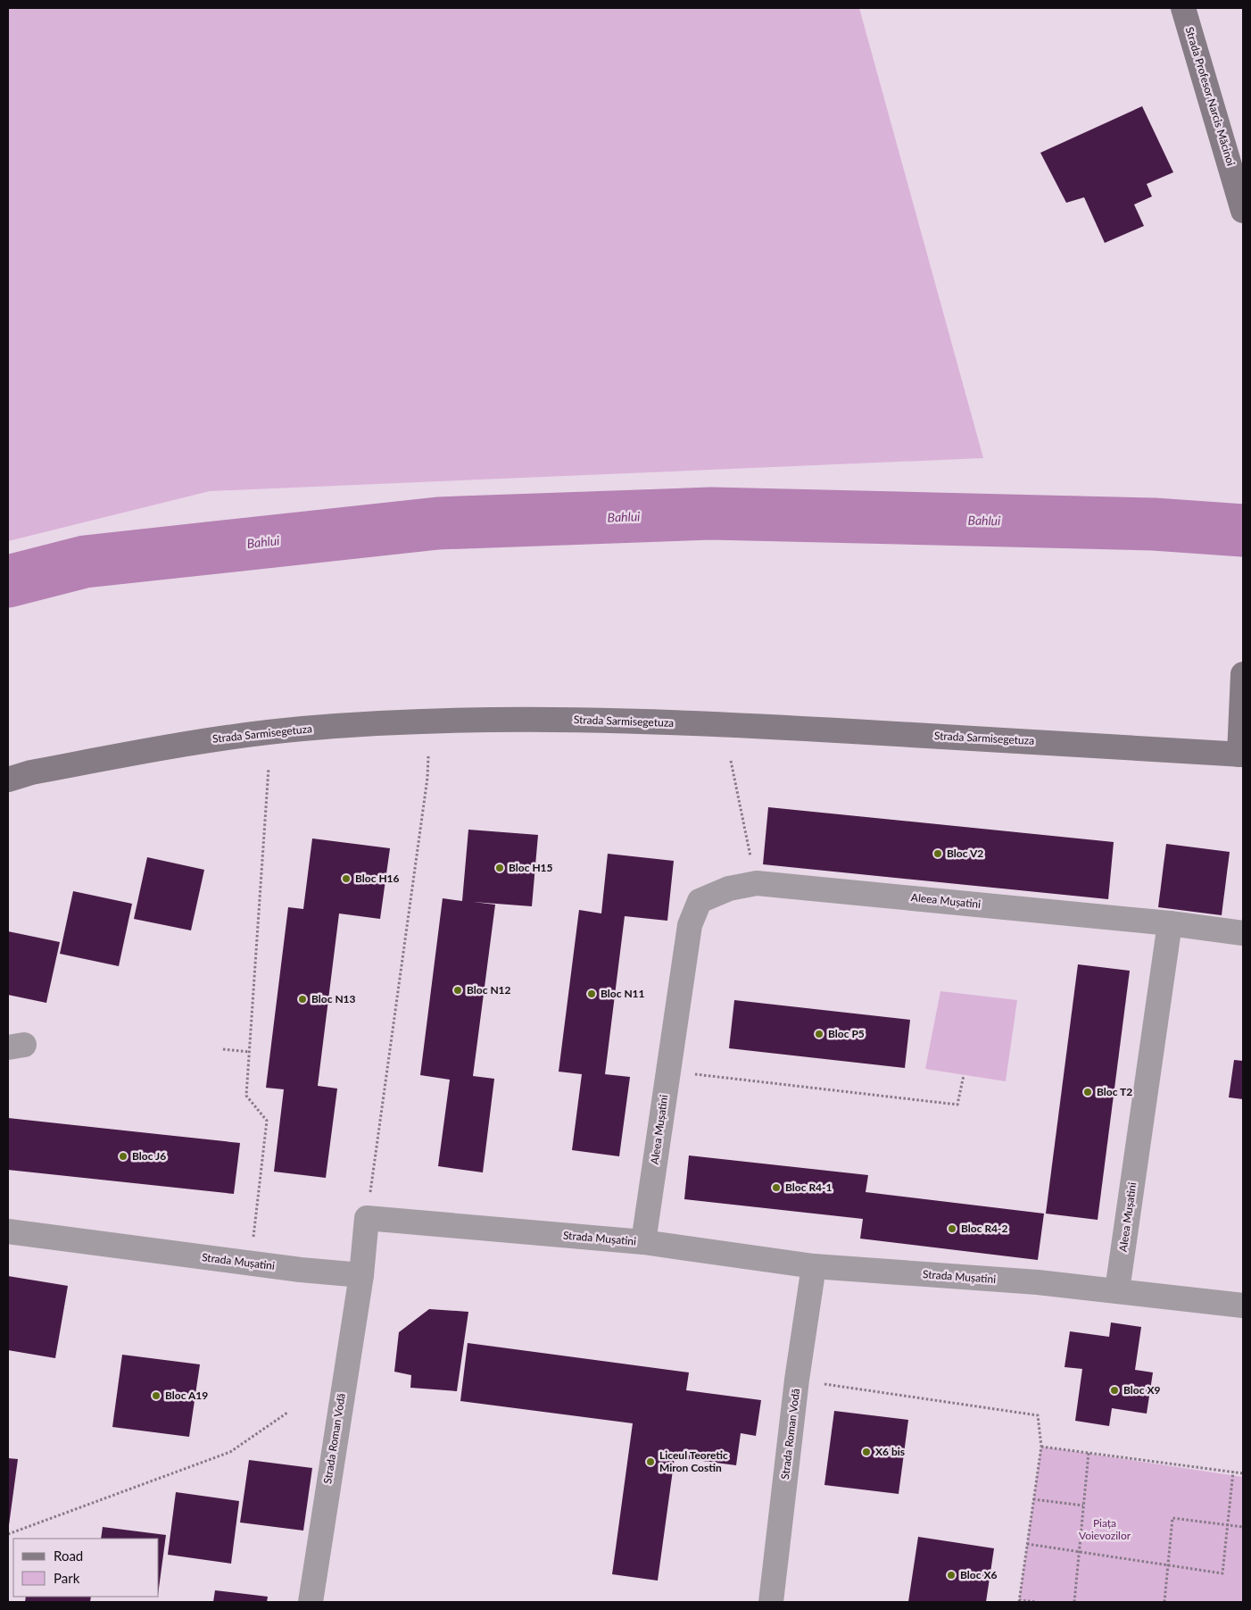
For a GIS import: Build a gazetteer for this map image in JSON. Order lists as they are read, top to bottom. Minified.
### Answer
{"streets":{"street":["Strada Profesor Narcis Măcinoi","Strada Sarmisegetuza","Aleea Mușatini","Strada Mușatini","Strada Roman Vodă"]},"crossings":[["Aleea Mușatini","Strada Mușatini"],["Strada Mușatini","Strada Roman Vodă"]],"water":["Bahlui"],"parks":["Piața Voievozilor"],"places":["Bloc V2","Bloc H15","Bloc H16","Bloc N12","Bloc N11","Bloc N13","Bloc P5","Bloc T2","Bloc J6","Bloc R4-1","Bloc R4-2","Bloc X9","Bloc A19","X6 bis","Liceul Teoretic Miron Costin","Bloc X6"],"legend":["Road","Park"]}
